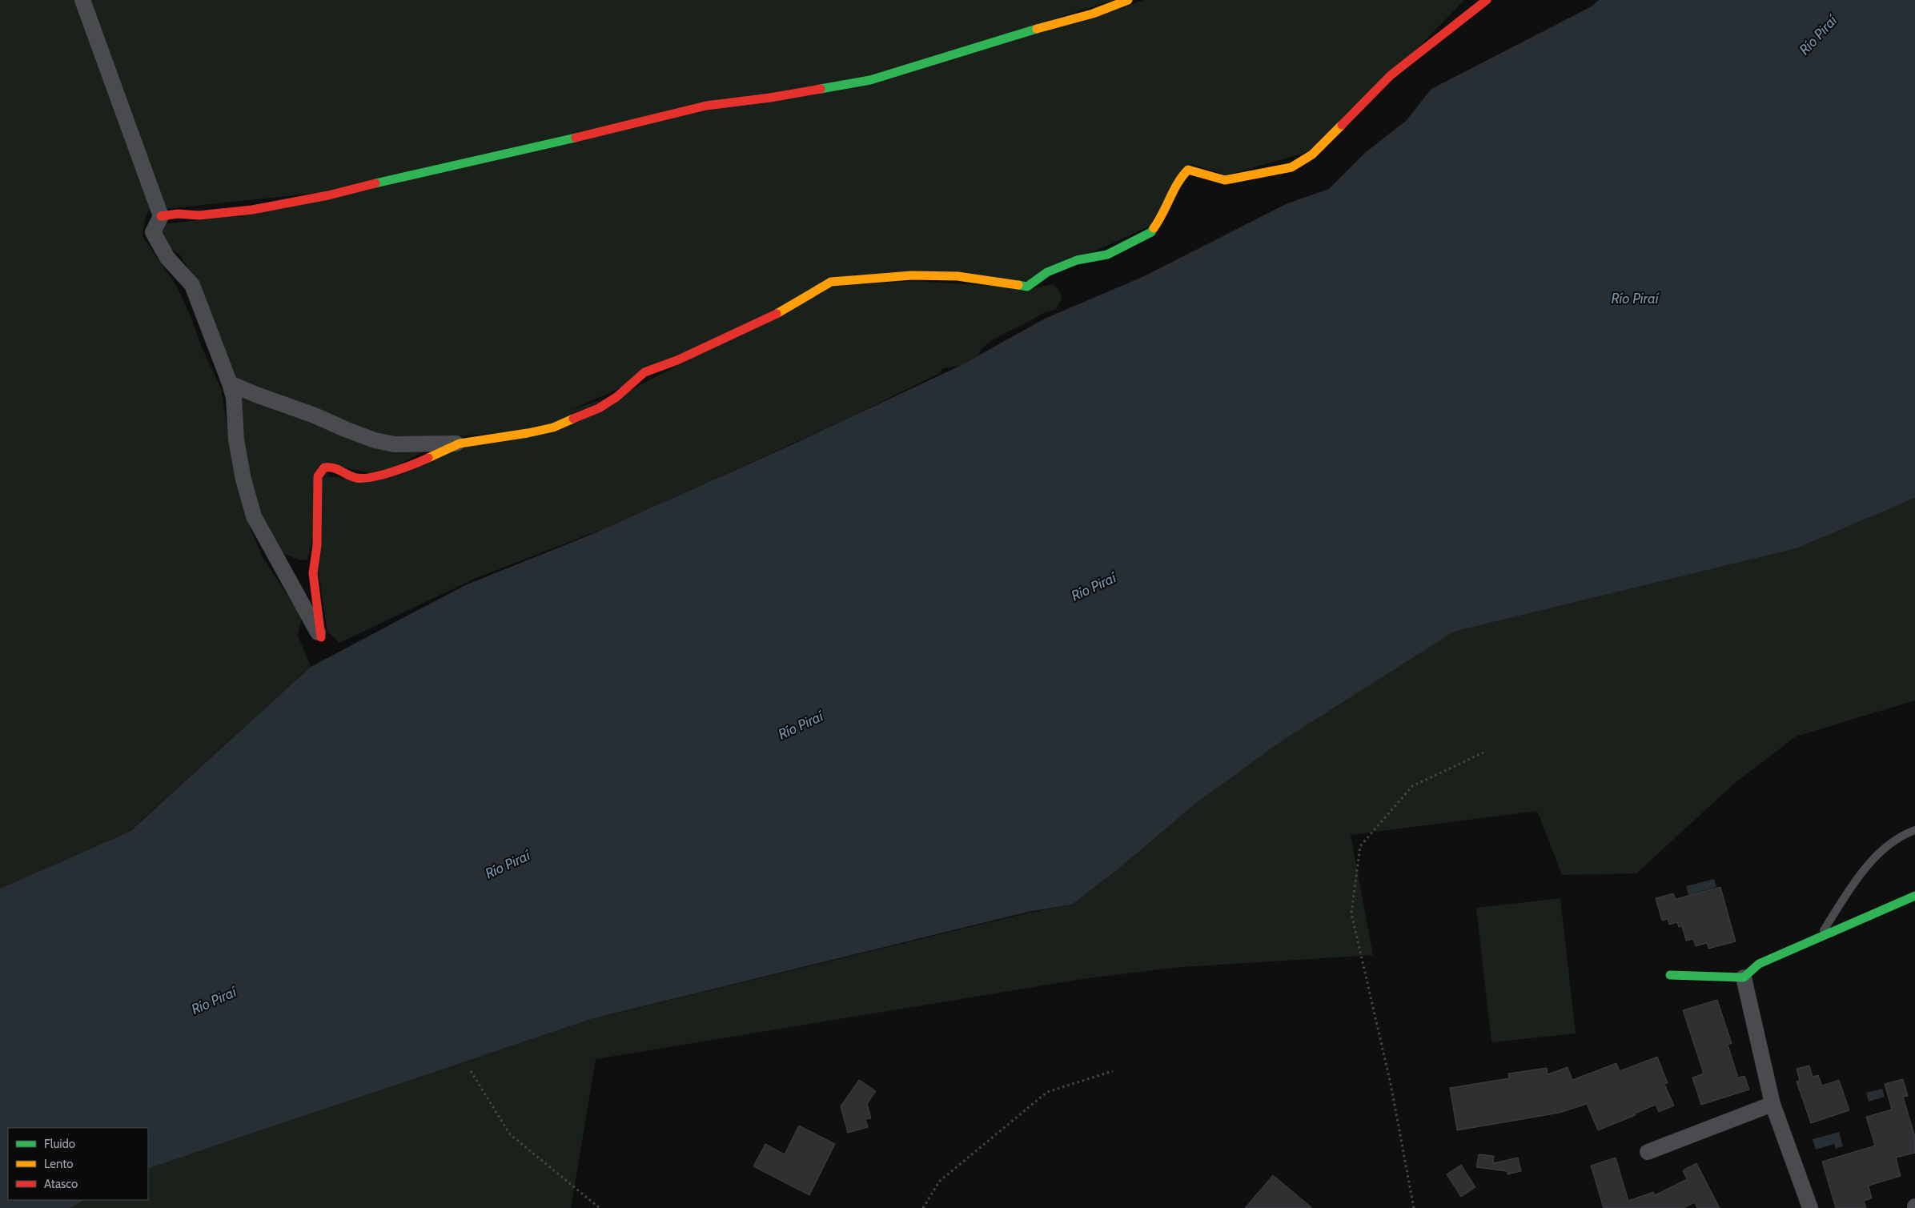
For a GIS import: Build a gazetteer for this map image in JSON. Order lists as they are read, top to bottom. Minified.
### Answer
{"water":["Río Piraí"],"legend":["Fluido","Lento","Atasco"]}
